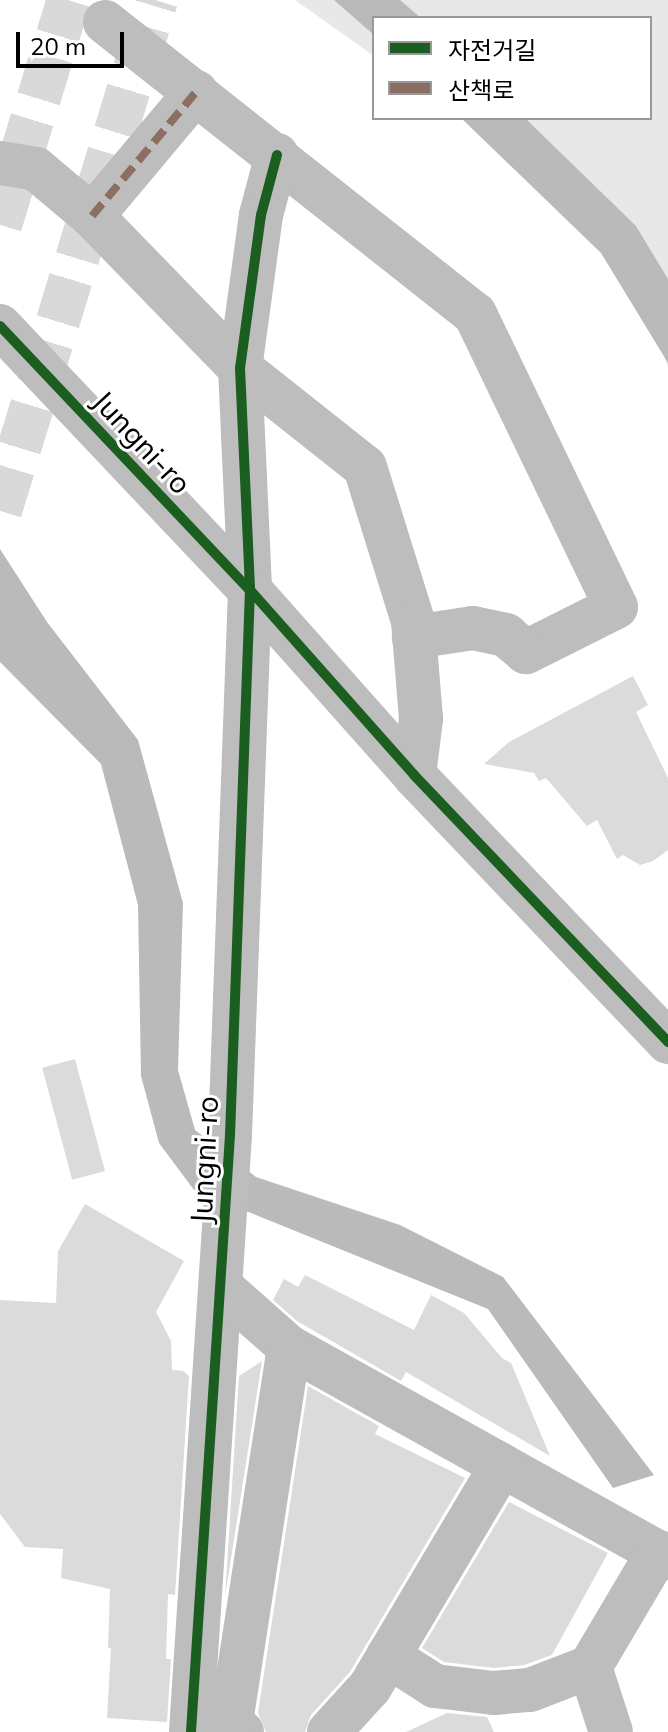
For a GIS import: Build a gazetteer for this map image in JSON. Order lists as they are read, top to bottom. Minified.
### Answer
{"streets":{"street":["Jungni-ro"]},"legend":["자전거길","산책로"],"scale_bar":"20 m"}
